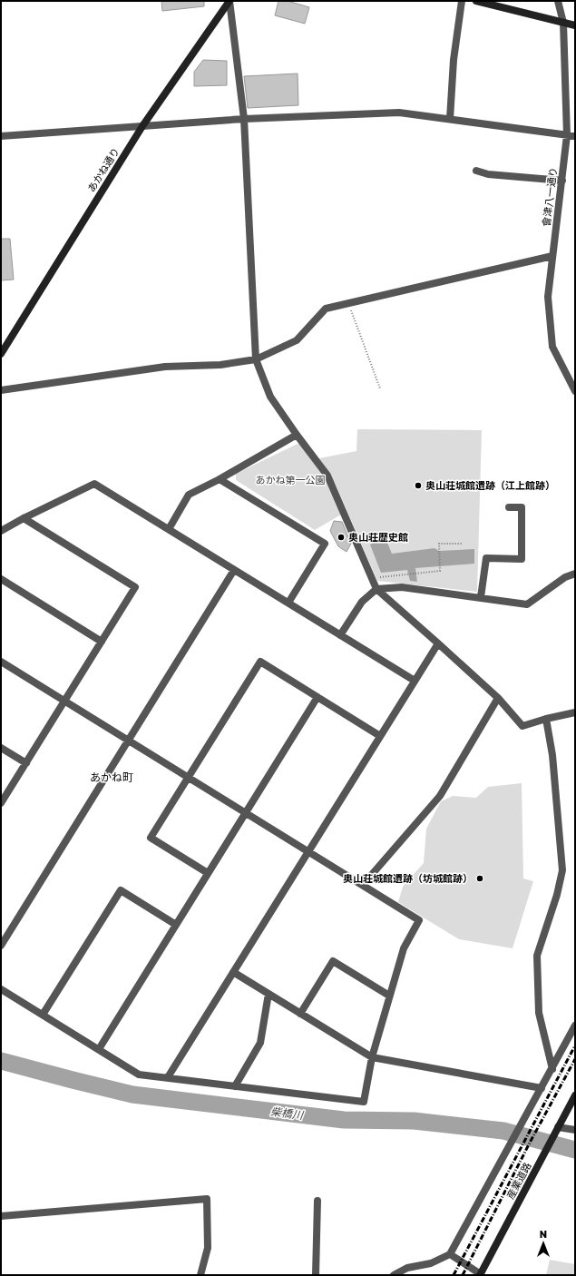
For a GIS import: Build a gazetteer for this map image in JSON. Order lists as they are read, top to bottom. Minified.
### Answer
{"streets":{"street":["あかね通り","會津八一通り","産業道路"]},"districts":["あかね町"],"water":["柴橋川"],"parks":["あかね第一公園"],"places":["奥山荘城館遺跡（江上館跡）","奥山荘歴史館","奥山荘城館遺跡（坊城館跡）"],"north":"top"}
